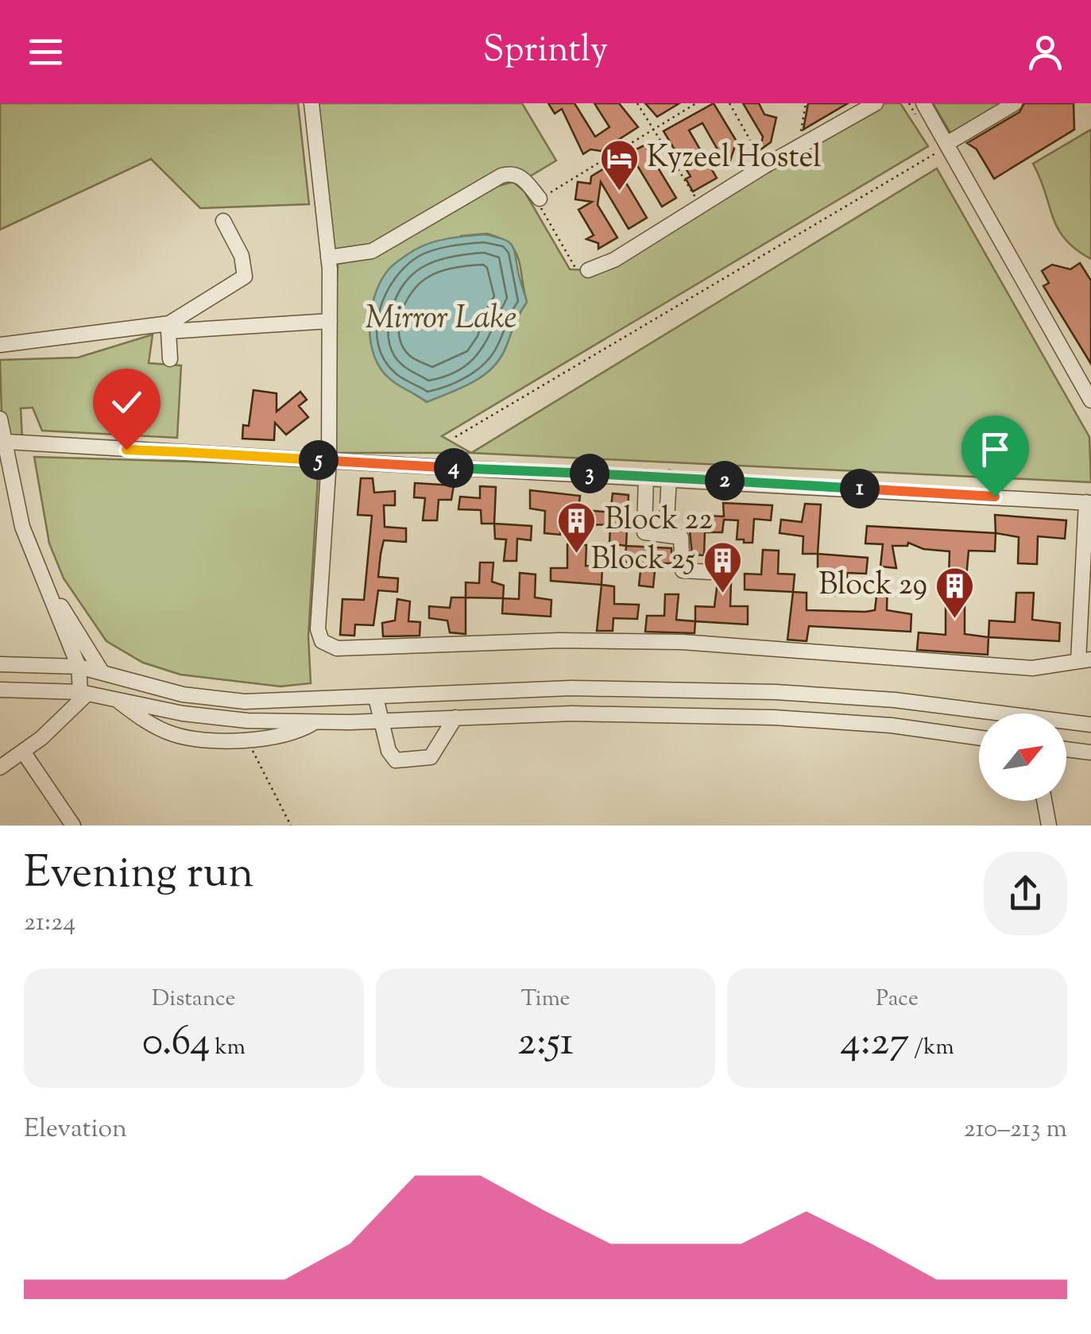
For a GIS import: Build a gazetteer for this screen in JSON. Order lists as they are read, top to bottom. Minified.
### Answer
{"water":["Mirror Lake"],"places":{"hotel":["Kyzeel Hostel"],"building":["Block 22","Block 25","Block 29"]},"north":"top right","page":{"header":"Sprintly","pins":["5","4","3","2","1"],"heading":["Evening run","21:24"],"stats":[["Distance","0.64 km"],["Time","2:51"],["Pace","4:27 /km"]],"chart":["Elevation","210–213 m"]}}
